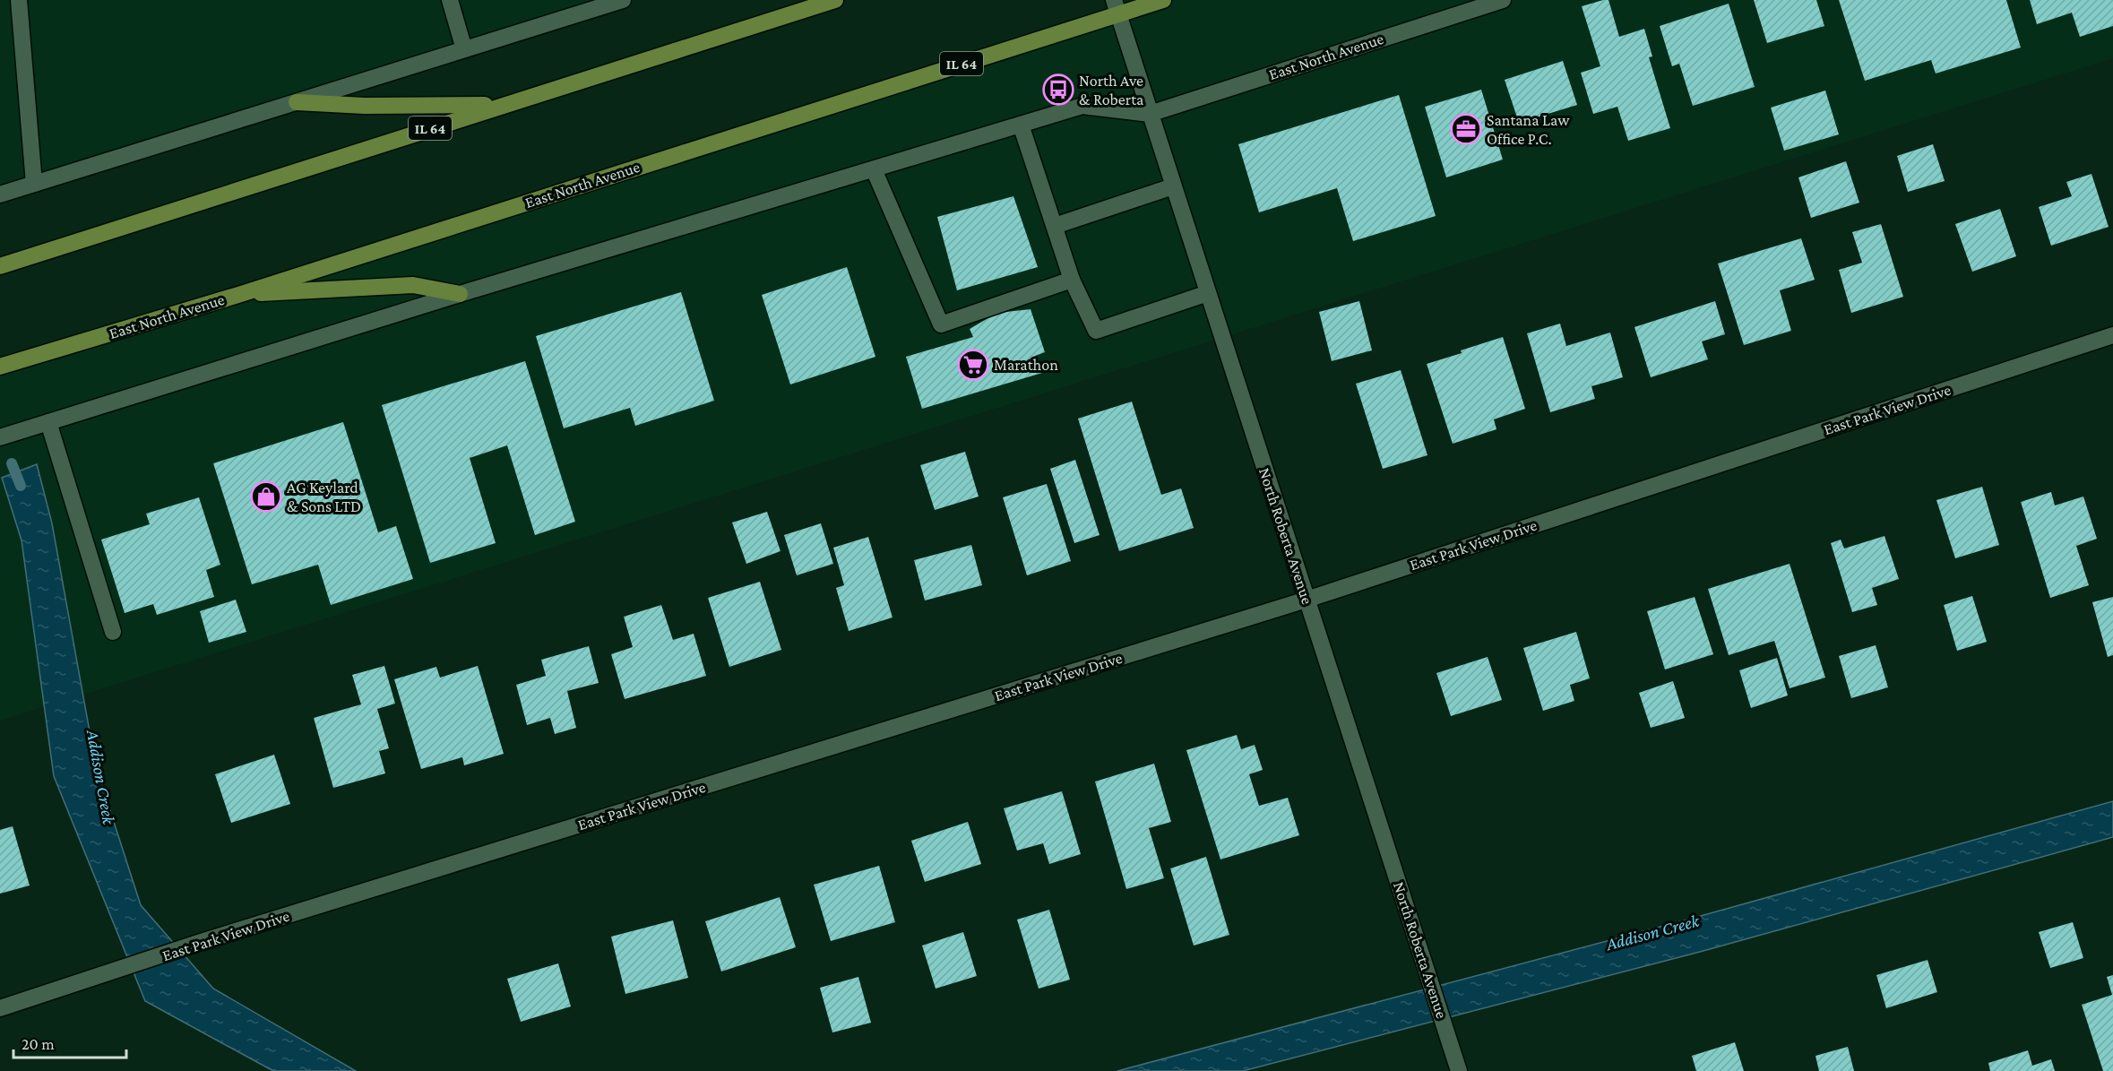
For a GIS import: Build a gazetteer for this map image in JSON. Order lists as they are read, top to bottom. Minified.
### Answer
{"streets":{"main road":["East North Avenue","IL 64"],"street":["East Park View Drive","North Roberta Avenue"]},"crossings":[["East North Avenue","North Roberta Avenue"],["East Park View Drive","North Roberta Avenue"]],"water":["Addison Creek"],"places":{"bus stop":["North Ave & Roberta"],"office":["Santana Law Office P.C."],"supermarket":["Marathon"],"shop":["AG Keylard & Sons LTD"]},"scale_bar":"20 m"}
